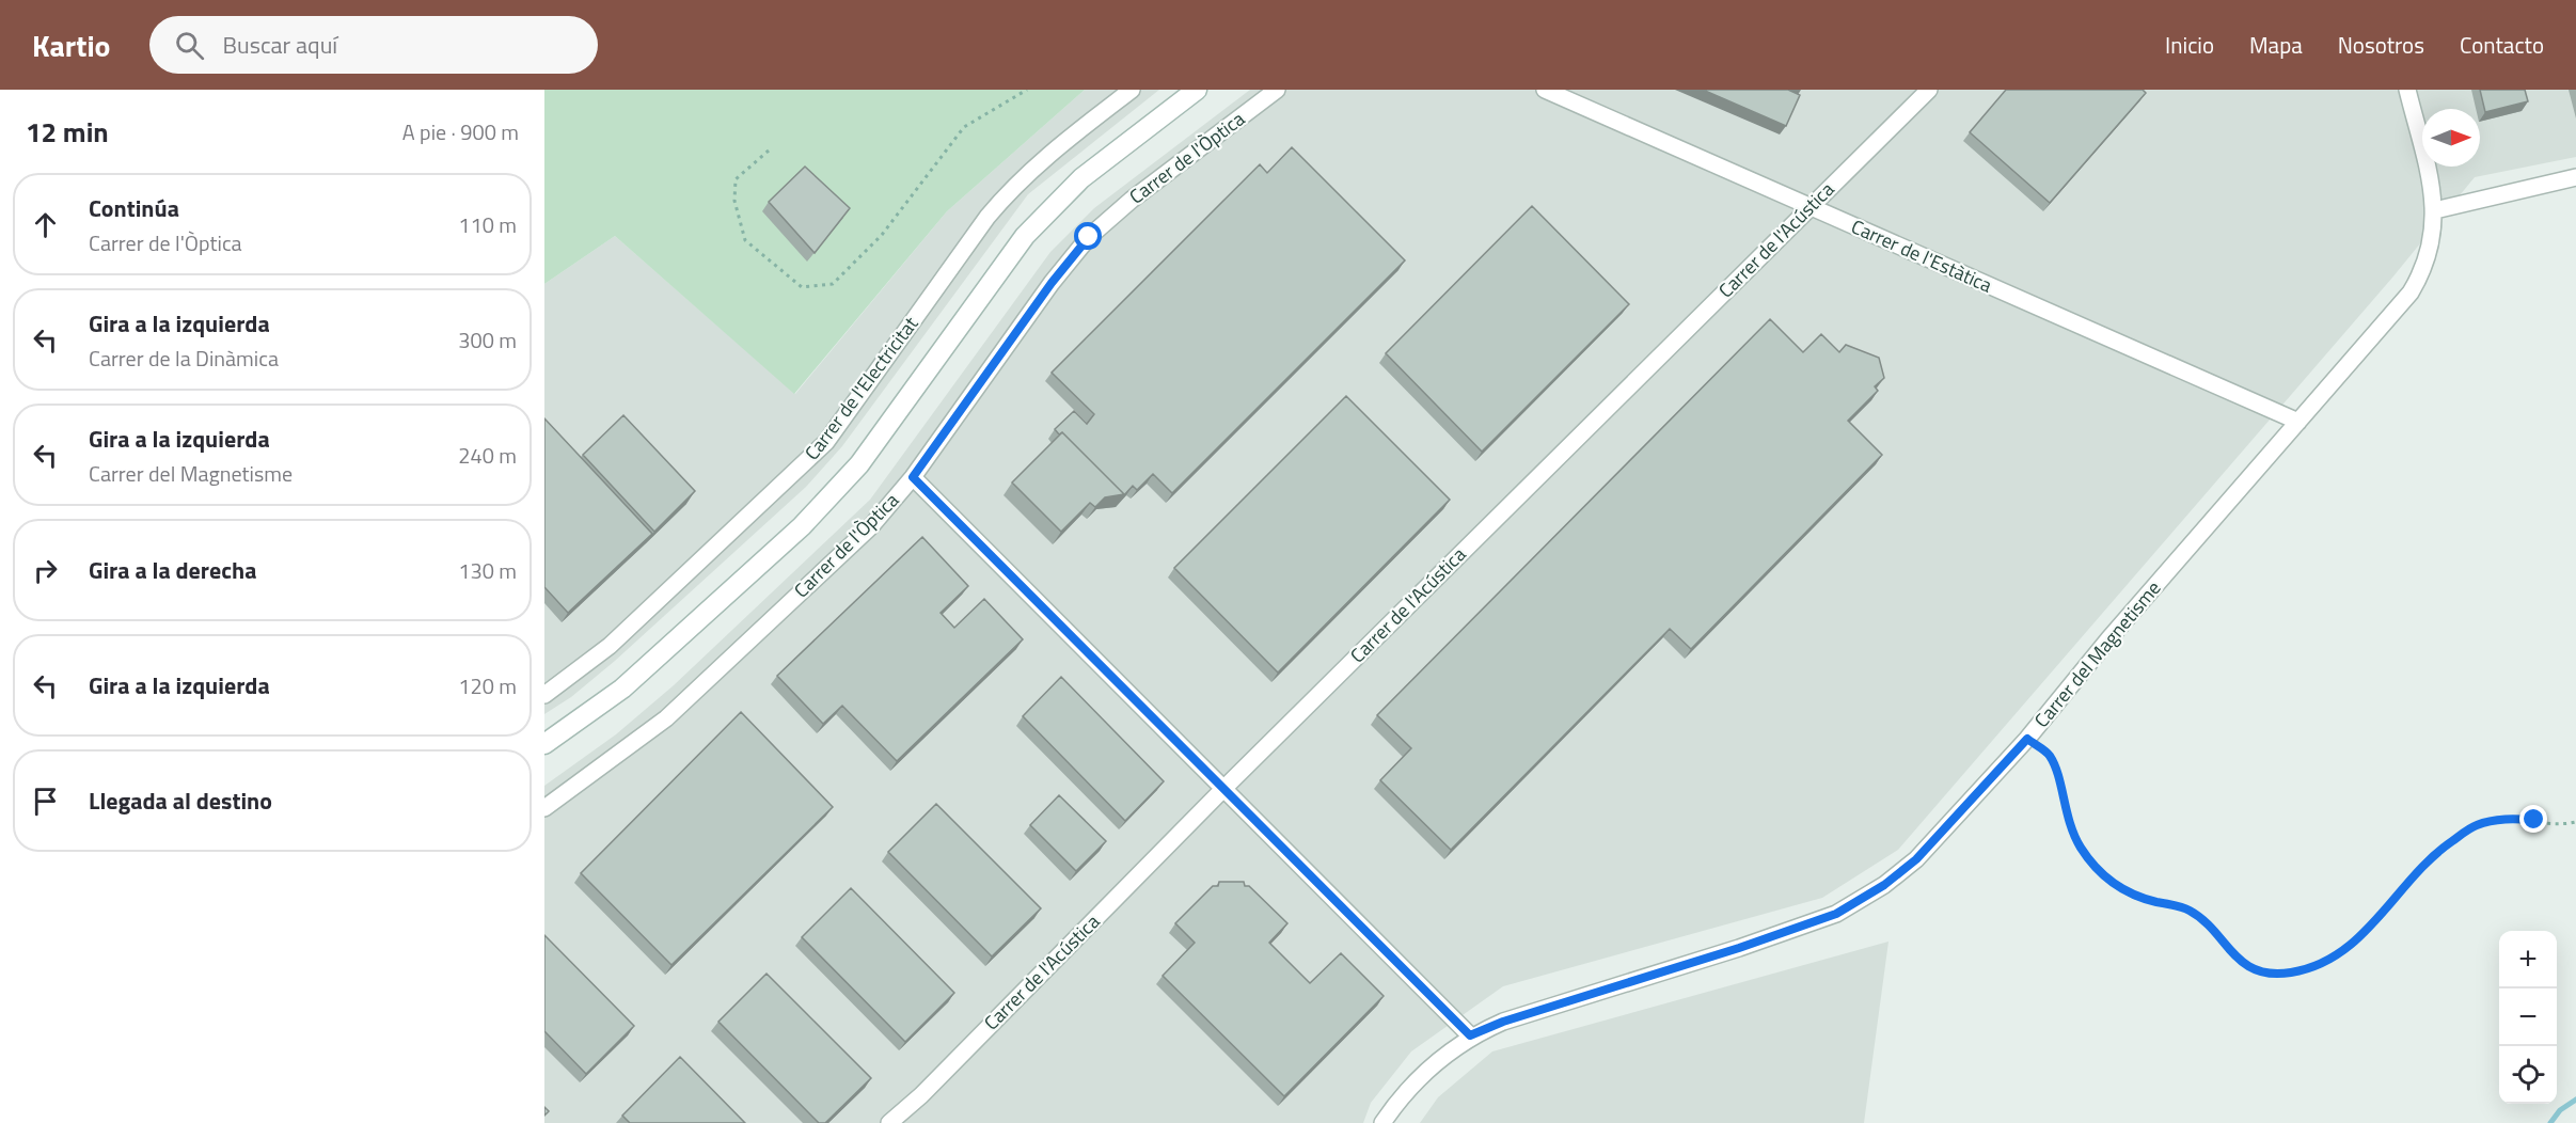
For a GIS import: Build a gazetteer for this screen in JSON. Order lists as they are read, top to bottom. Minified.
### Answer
{"streets":{"street":["Carrer de l'Òptica","Carrer de l'Acústica","Carrer de l'Estàtica","Carrer de l'Electricitat","Carrer del Magnetisme"]},"crossings":[["Carrer de l'Acústica","Carrer de l'Estàtica"],["Carrer de l'Estàtica","Carrer del Magnetisme"]],"north":"right","page":{"header":"Kartio","search":"Buscar aquí","nav":["Inicio","Mapa","Nosotros","Contacto"],"heading":["12 min","A pie · 900 m"],"list":[["Continúa","Carrer de l'Òptica","110 m"],["Gira a la izquierda","Carrer de la Dinàmica","300 m"],["Gira a la izquierda","Carrer del Magnetisme","240 m"],["Gira a la derecha","130 m"],["Gira a la izquierda","120 m"],"Llegada al destino"],"map_buttons":["+","−"]}}
